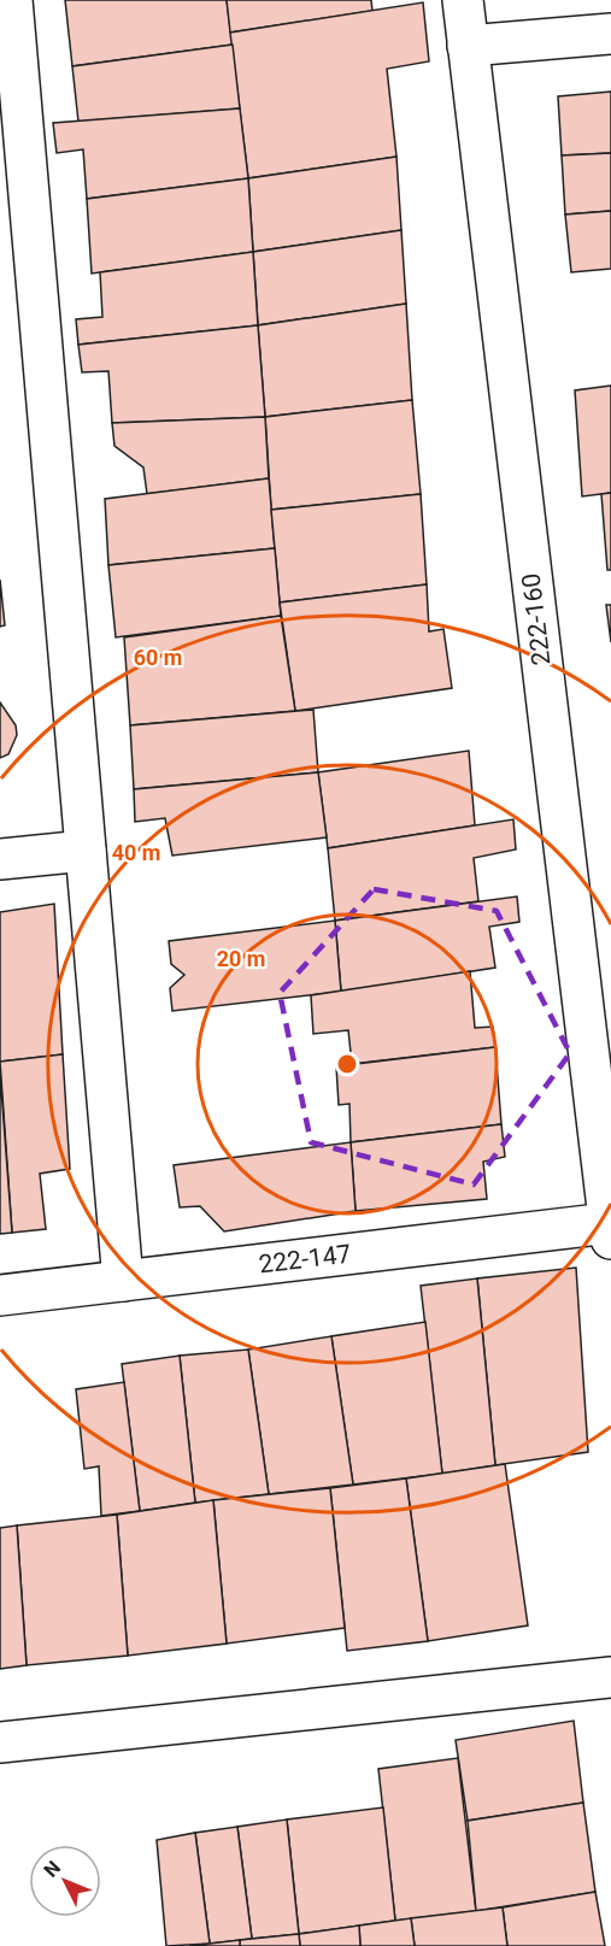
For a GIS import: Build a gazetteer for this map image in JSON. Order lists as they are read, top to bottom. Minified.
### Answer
{"streets":{"street":["222-160","222-147"]},"crossings":[["222-160","222-147"]],"north":"top left","rings":["60 m","40 m","20 m"]}
